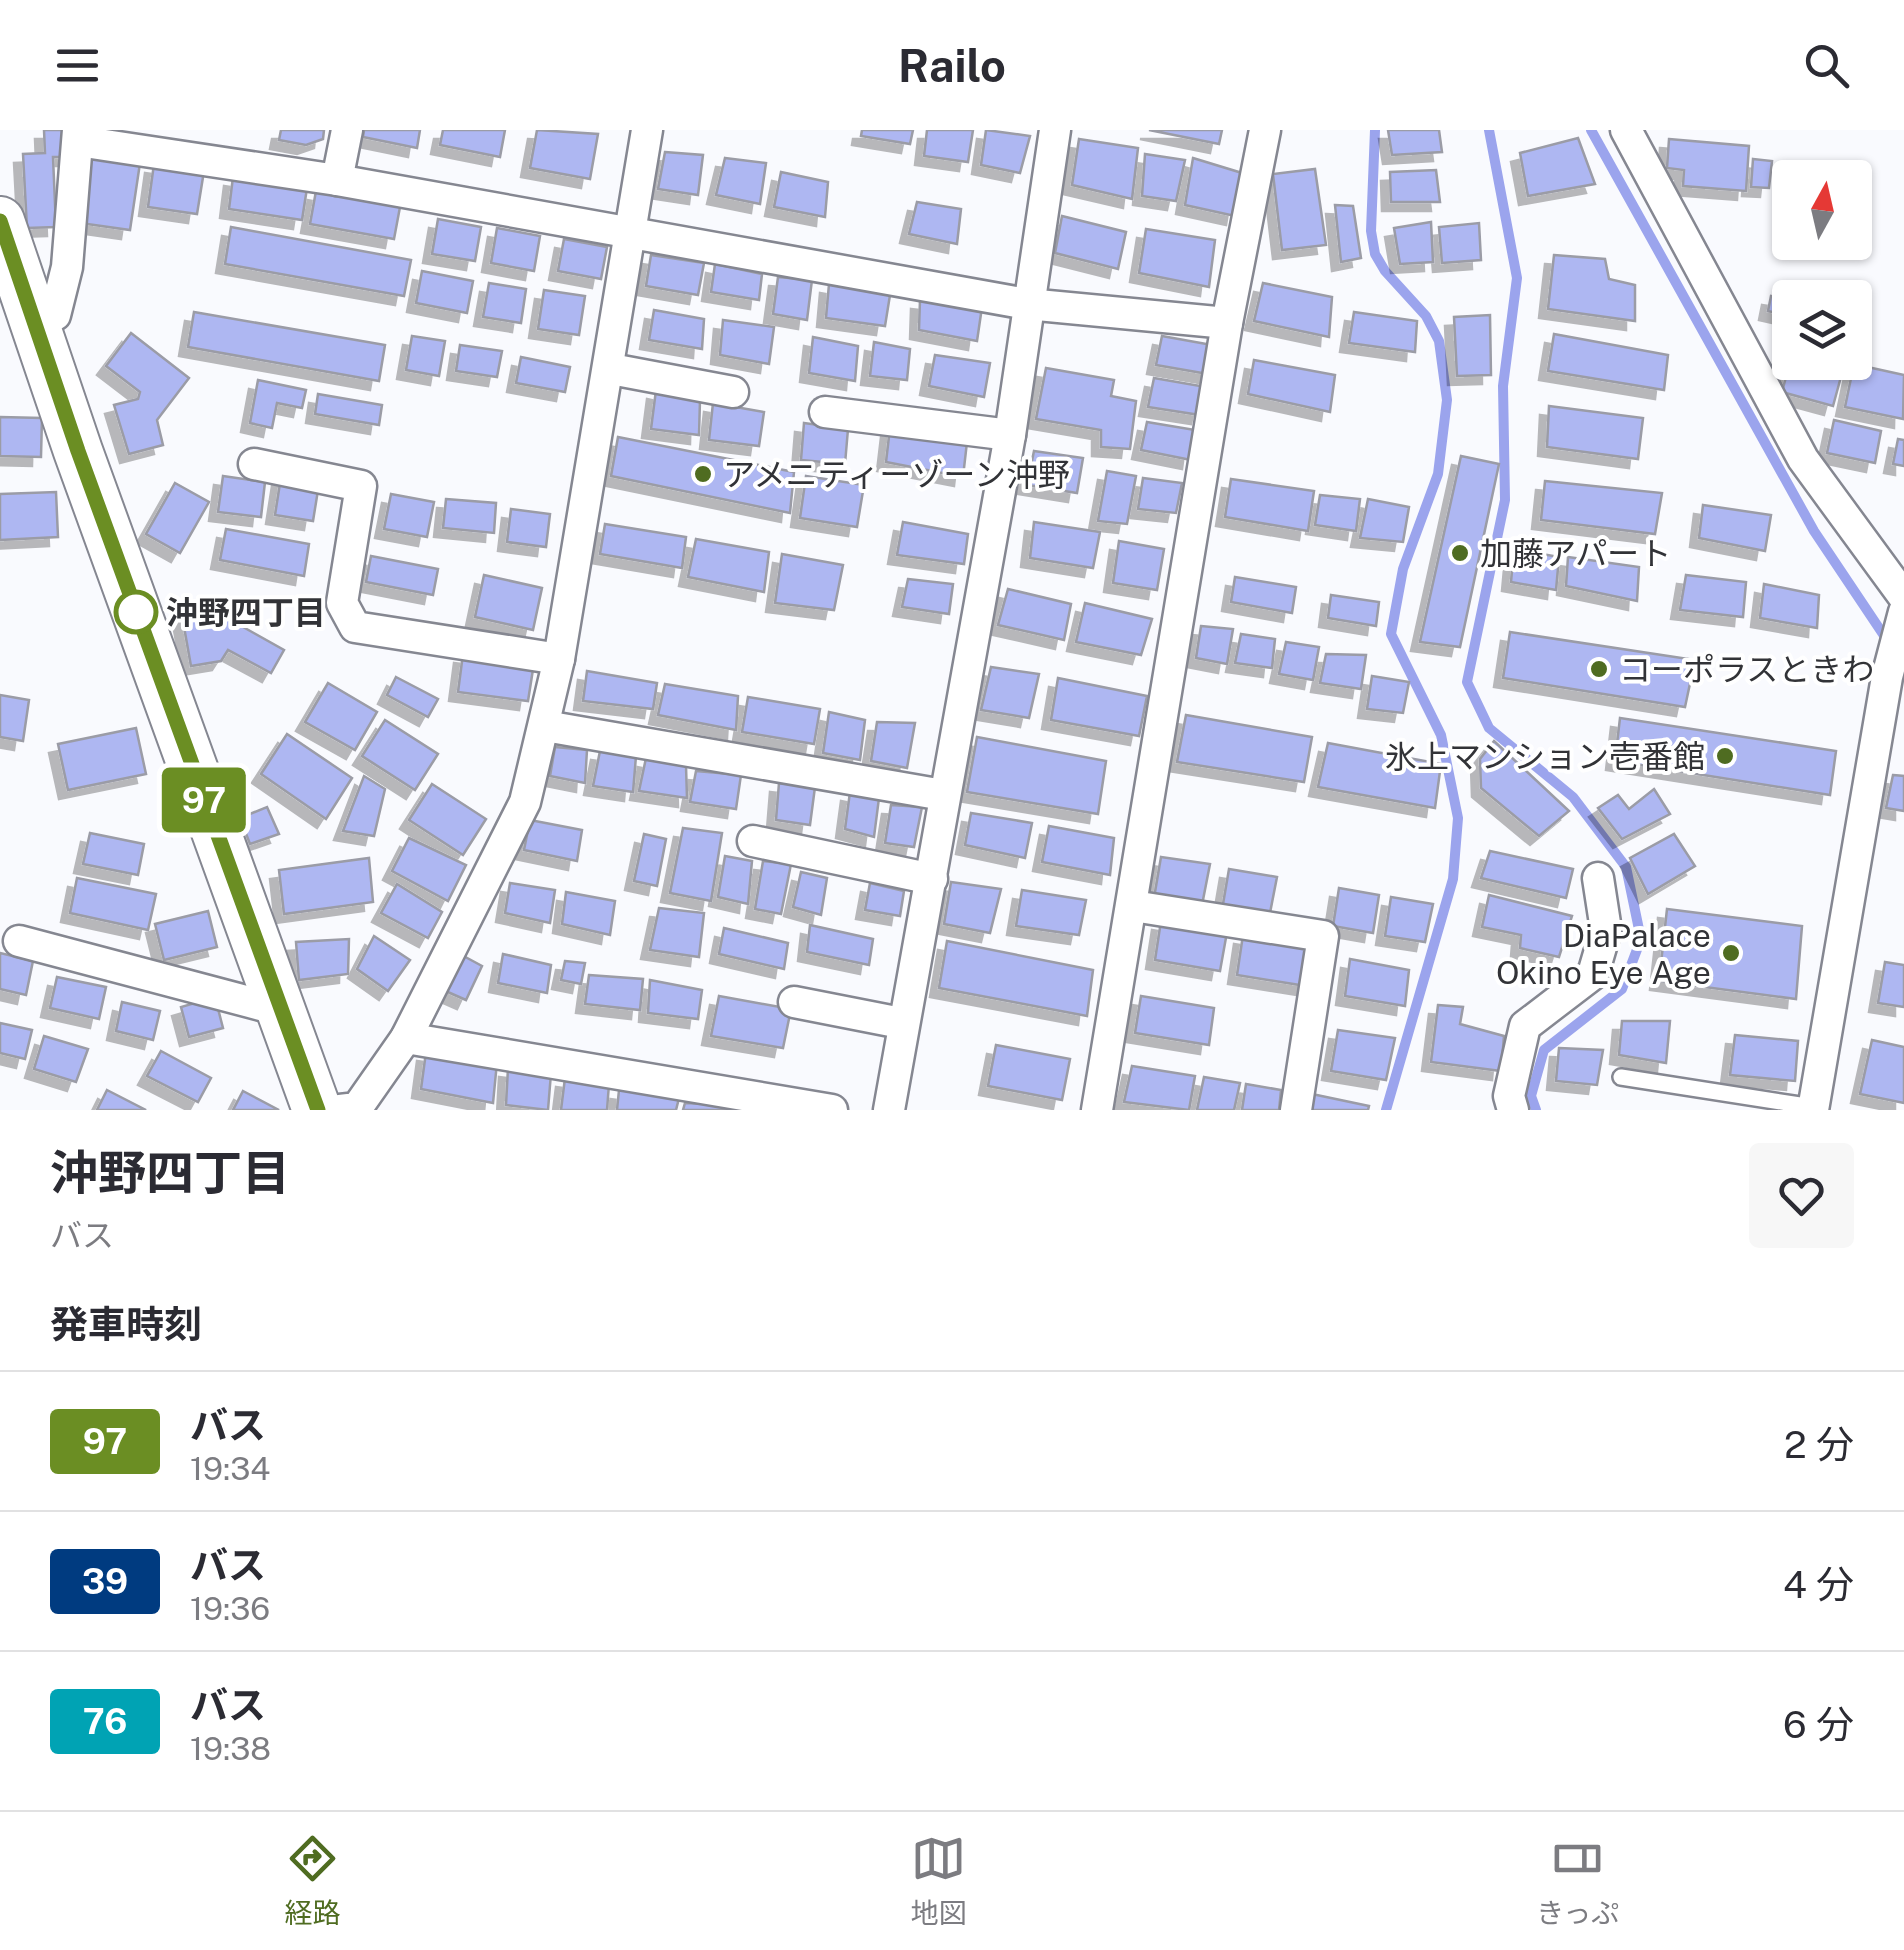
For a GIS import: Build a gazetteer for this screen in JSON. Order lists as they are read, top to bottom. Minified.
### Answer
{"places":["アメニティーゾーン沖野","加藤アパート","沖野四丁目","コーポラスときわ","氷上マンション壱番館","DiaPalace Okino Eye Age"],"lines":["bus line 97"],"north":"top","page":{"header":"Railo","on_map":"97","heading":[["沖野四丁目","バス"],"発車時刻"],"list":[{"mark":"97","name":"バス","note":"19:34","value":"2 分"},{"mark":"39","name":"バス","note":"19:36","value":"4 分"},{"mark":"76","name":"バス","note":"19:38","value":"6 分"}],"tabs":["経路","地図","きっぷ"]}}
